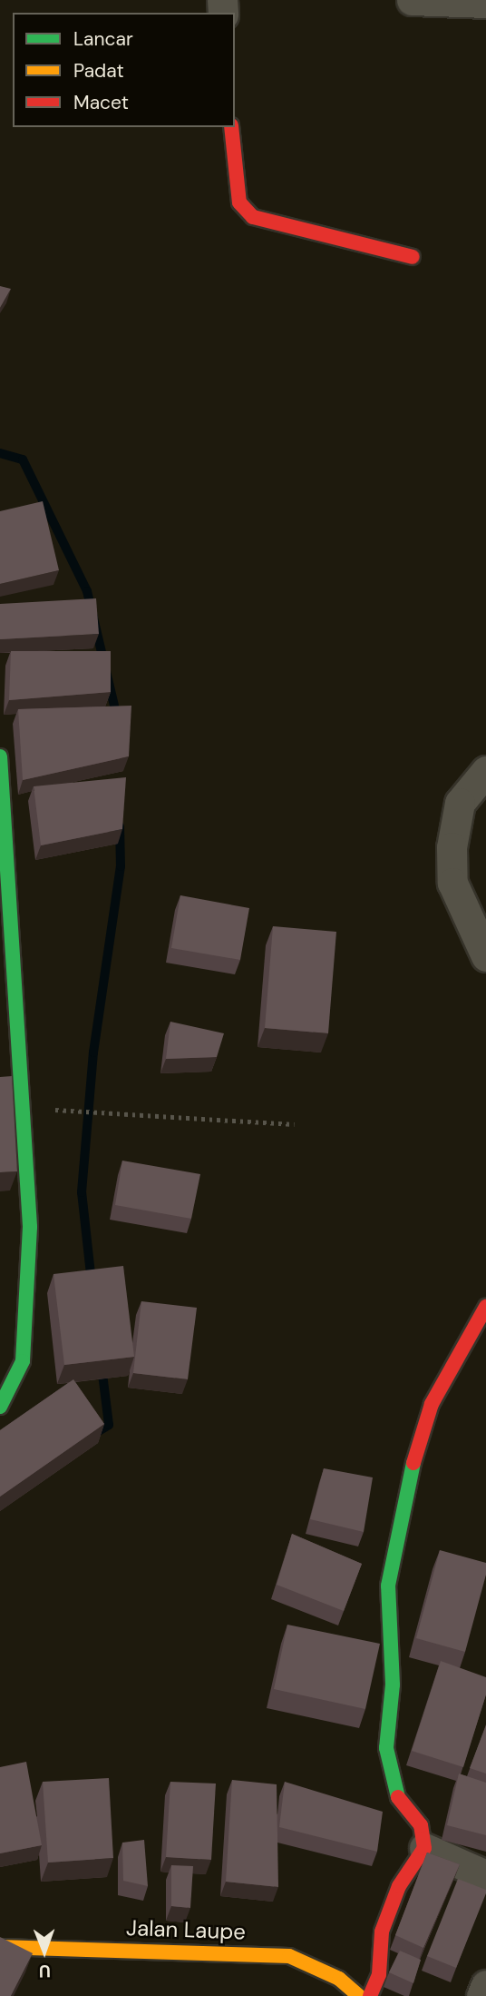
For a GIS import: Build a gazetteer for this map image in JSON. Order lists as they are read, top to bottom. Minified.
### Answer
{"streets":{"street":["Jalan Laupe"]},"legend":["Lancar","Padat","Macet"],"north":"bottom"}
